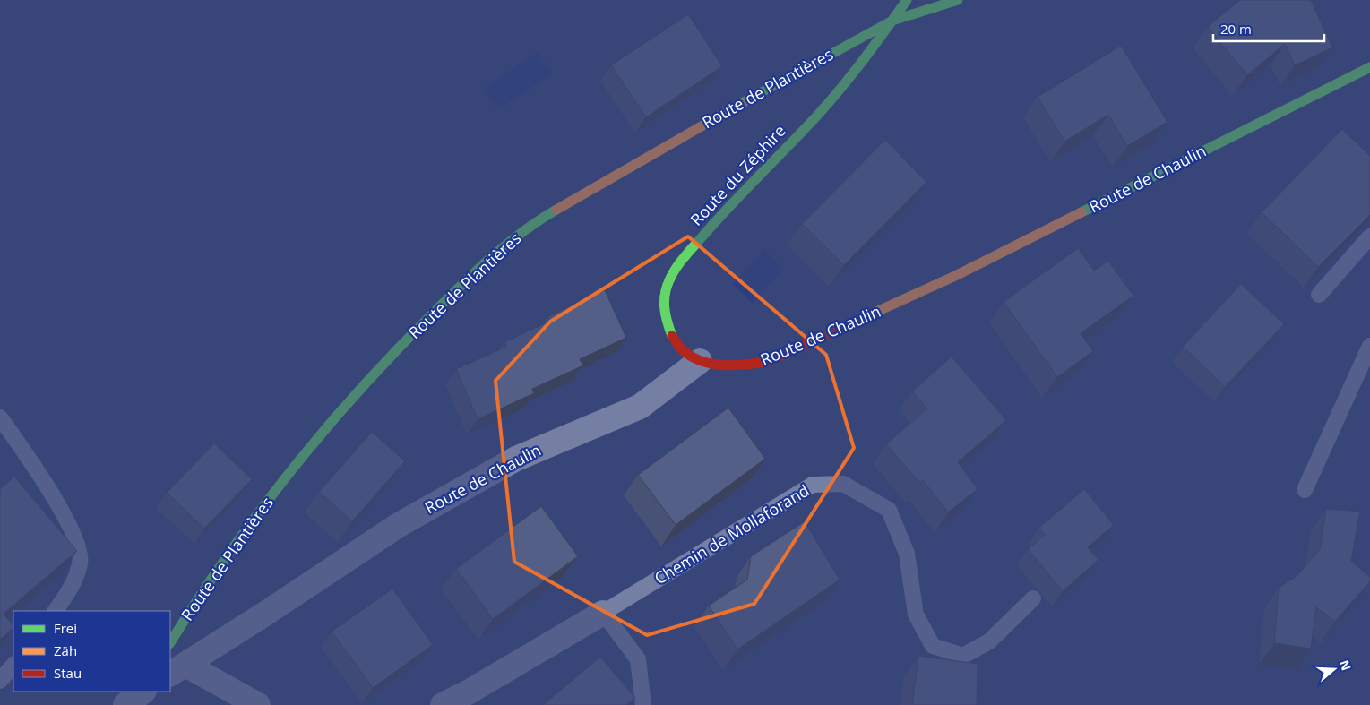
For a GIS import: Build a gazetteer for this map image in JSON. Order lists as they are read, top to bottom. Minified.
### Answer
{"streets":{"street":["Route de Plantières","Route du Zéphire","Route de Chaulin","Chemin de Mollaforand"]},"crossings":[["Route de Plantières","Route du Zéphire"],["Route du Zéphire","Route de Chaulin"]],"legend":["Frei","Zäh","Stau"],"scale_bar":"20 m","north":"right"}
